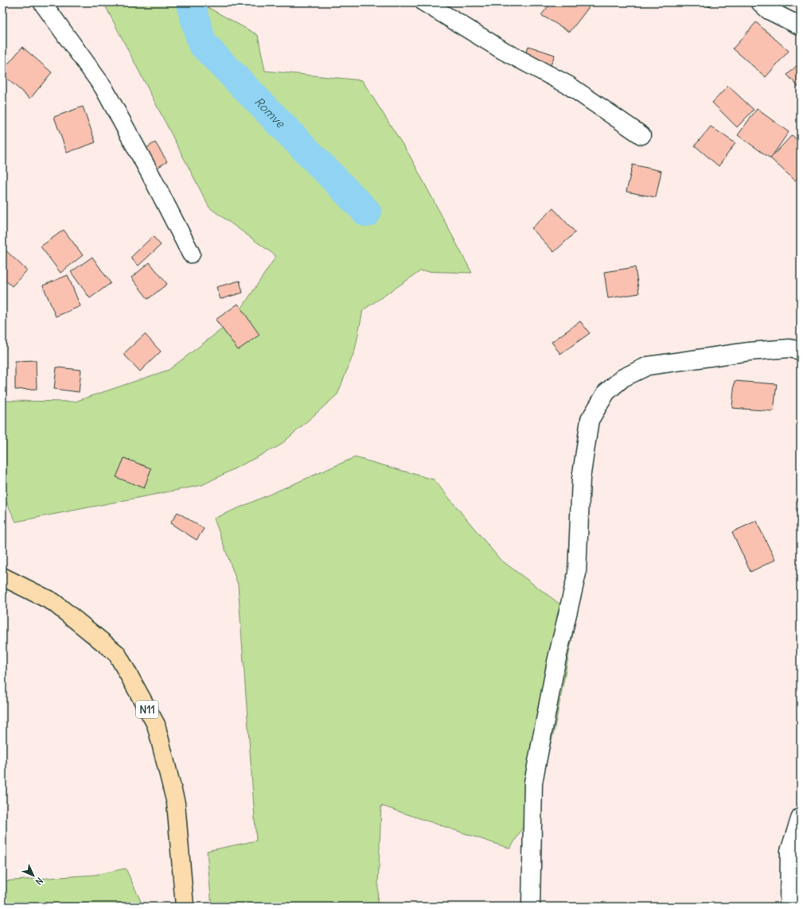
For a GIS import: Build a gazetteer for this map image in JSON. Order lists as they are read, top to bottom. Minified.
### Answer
{"streets":{"highway":["N11"]},"water":["Romve"],"north":"bottom right"}
